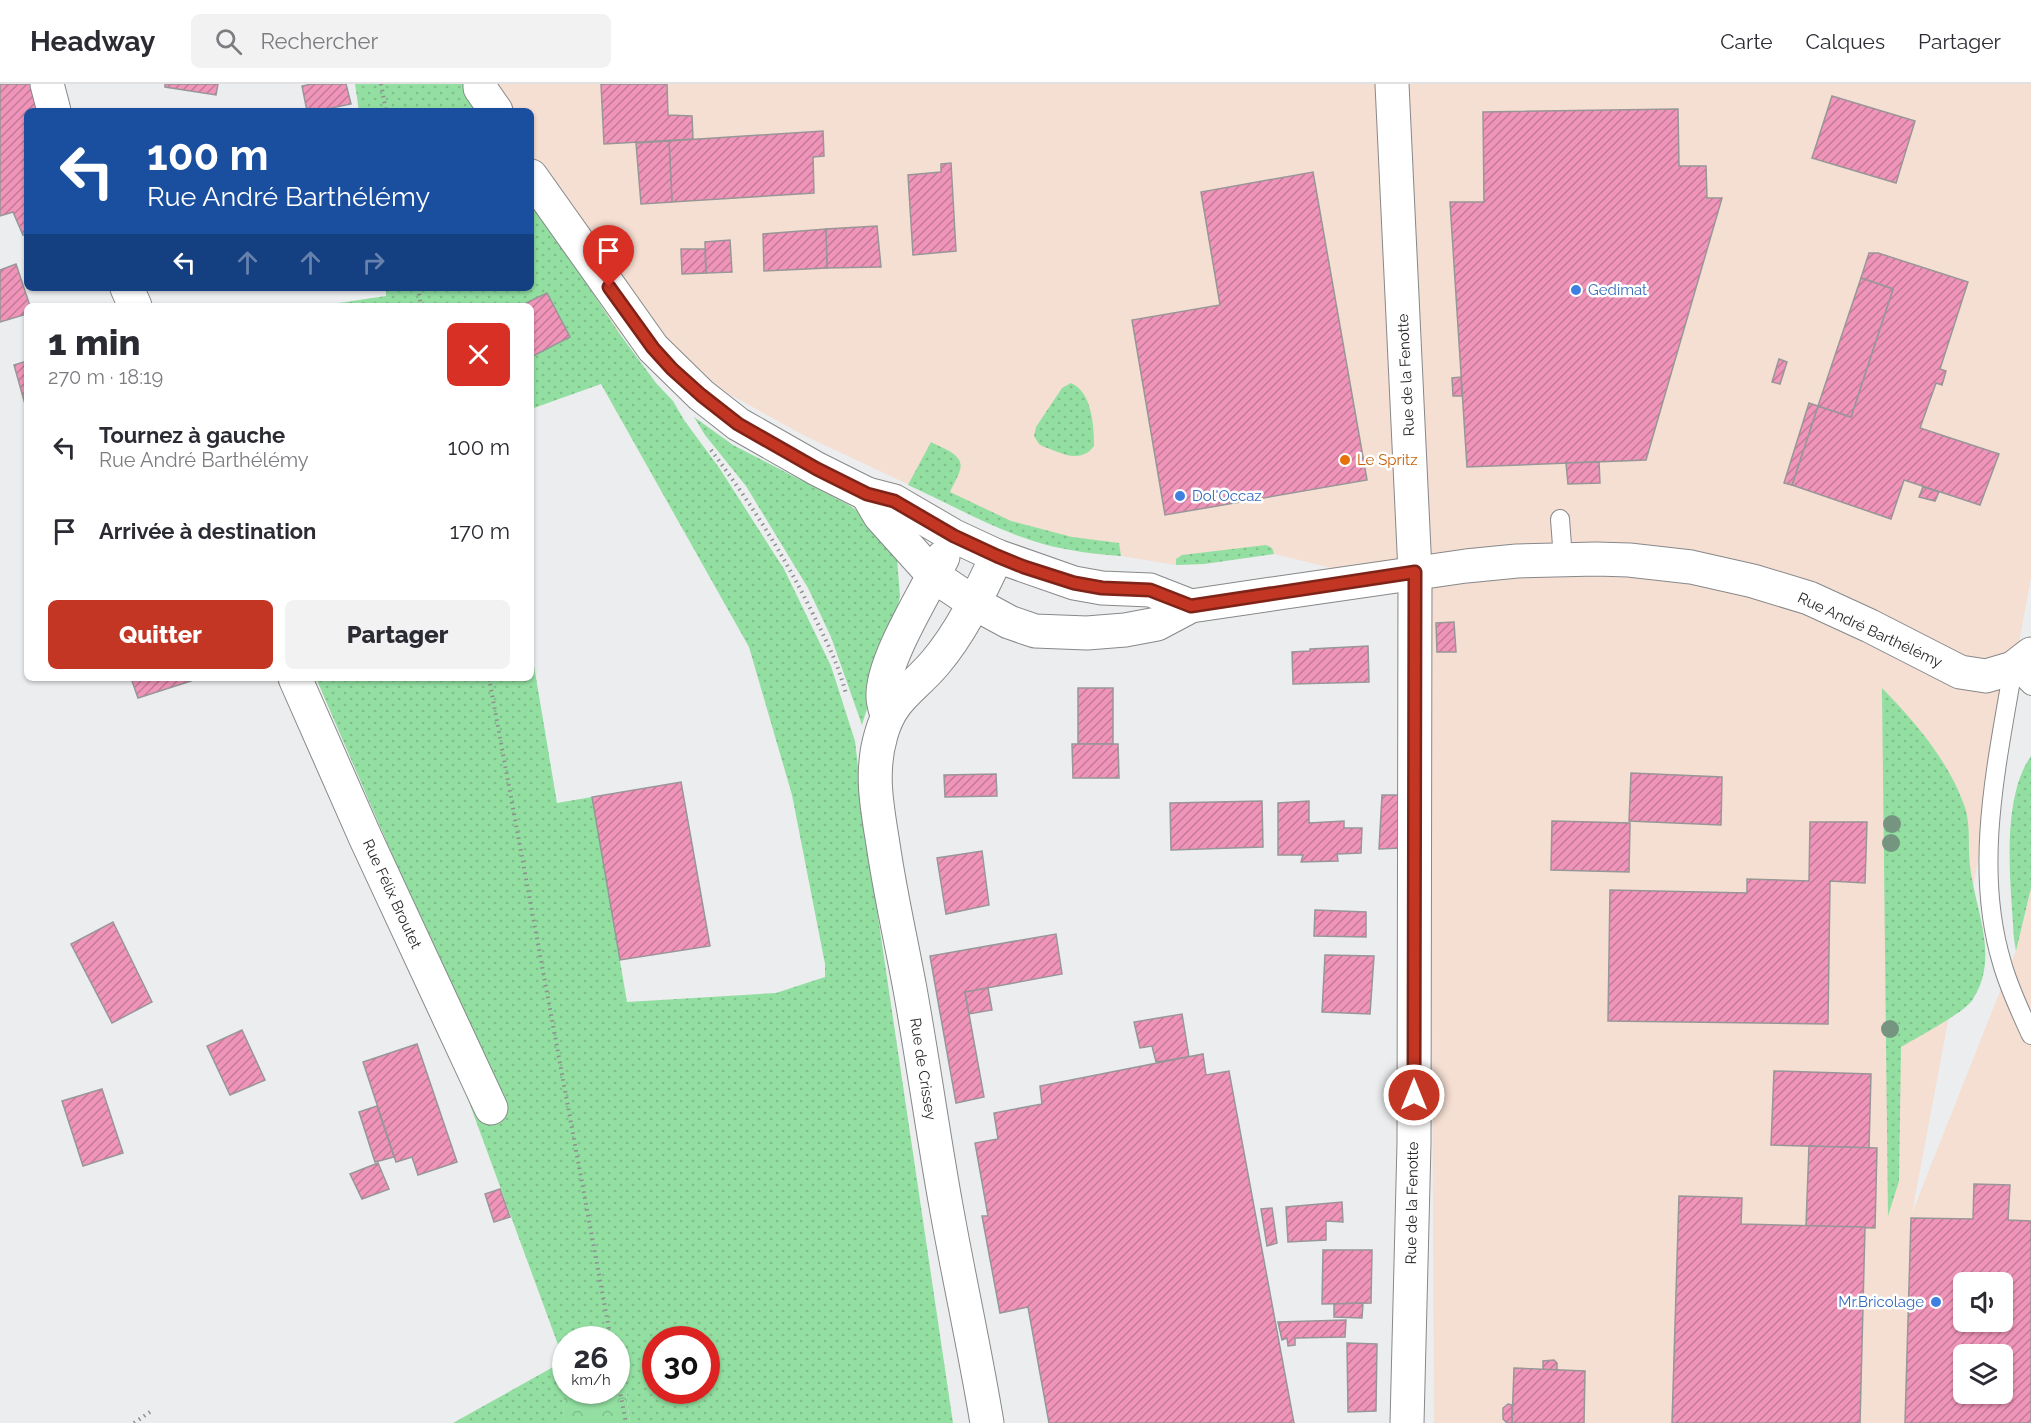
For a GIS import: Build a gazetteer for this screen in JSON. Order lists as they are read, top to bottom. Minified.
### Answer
{"streets":{"street":["Rue de la Fenotte","Rue André Barthélémy","Rue Félix Broutet","Rue de Crissey"]},"crossings":[["Rue de la Fenotte","Rue André Barthélémy"],["Rue André Barthélémy","Rue de Crissey"]],"places":["Gedimat","Le Spritz","Dol'Occaz","Mr.Bricolage"],"page":{"header":"Headway","search":"Rechercher","nav":["Carte","Calques","Partager"],"turn":["100 m","Rue André Barthélémy"],"heading":["1 min","270 m · 18:19"],"list":[{"name":"Tournez à gauche","note":"Rue André Barthélémy","value":"100 m"},{"name":"Arrivée à destination","value":"170 m"}],"buttons":["Quitter","Partager"],"speed":"26 km/h","limit":"30"}}
